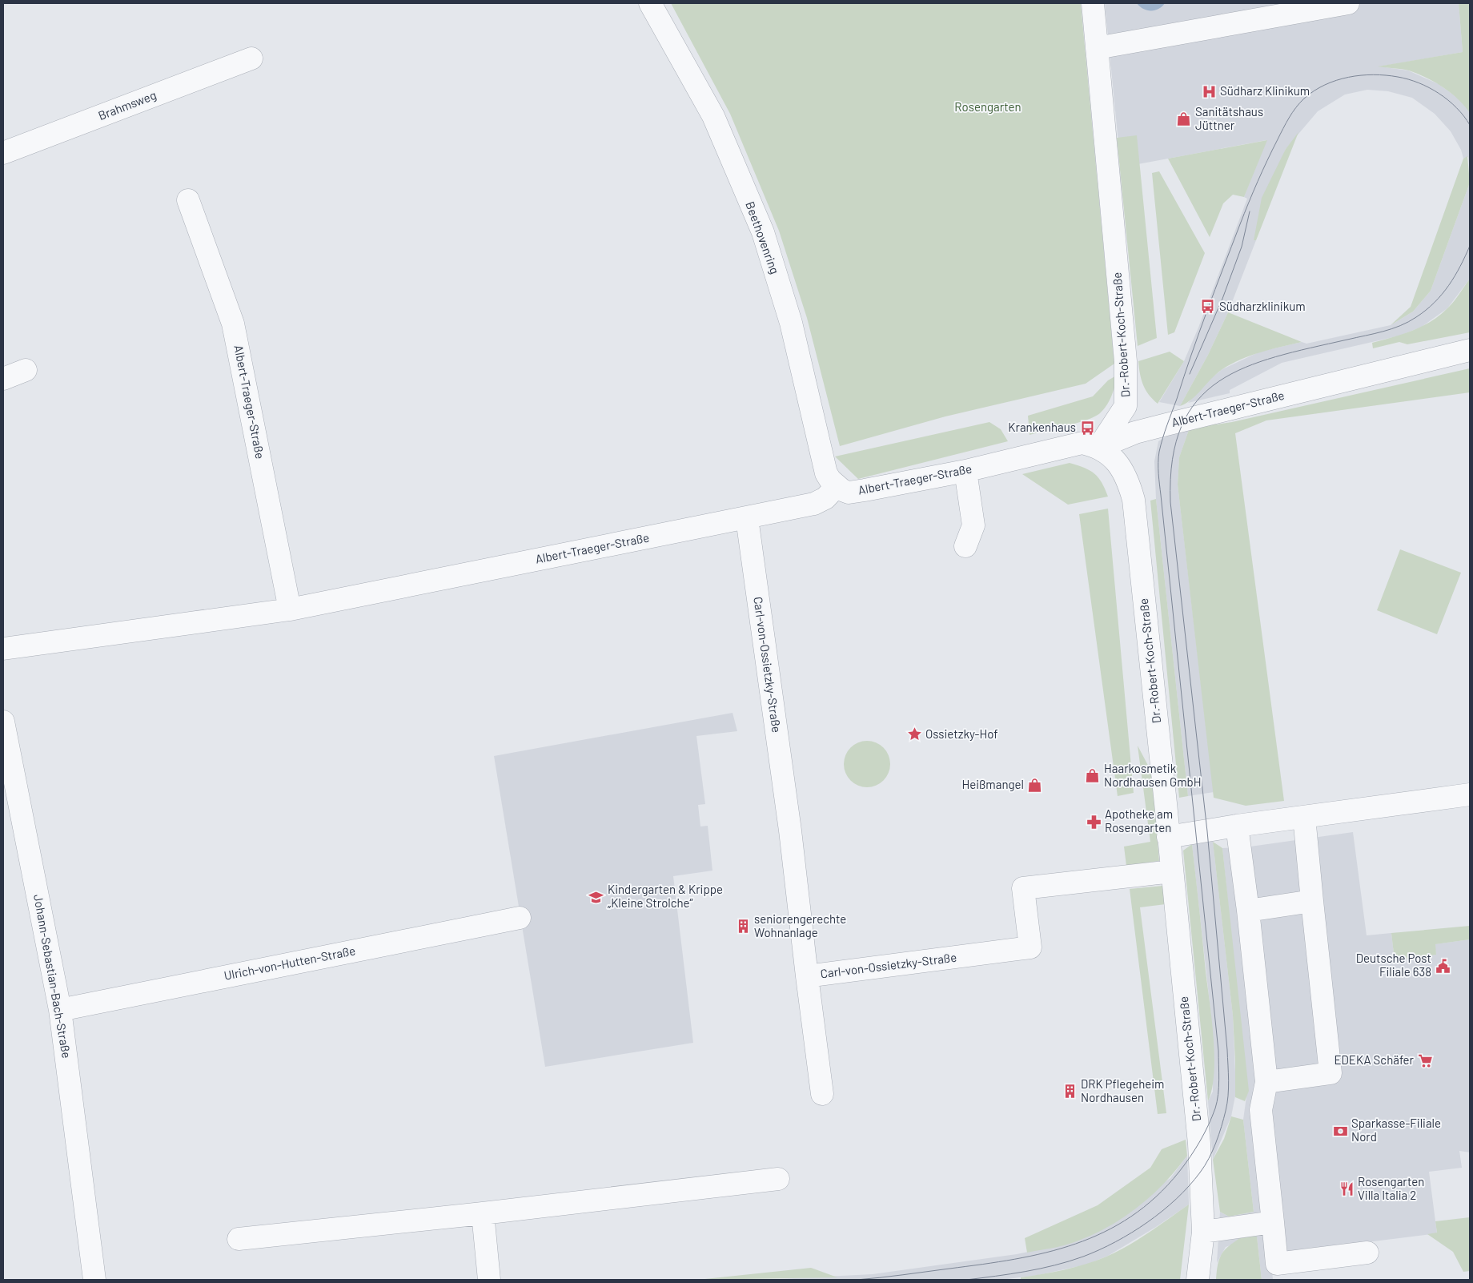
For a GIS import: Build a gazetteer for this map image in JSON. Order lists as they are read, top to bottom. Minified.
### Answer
{"streets":{"street":["Brahmsweg","Beethovenring","Dr.-Robert-Koch-Straße","Albert-Traeger-Straße","Carl-von-Ossietzky-Straße","Ulrich-von-Hutten-Straße","Johann-Sebastian-Bach-Straße"]},"crossings":[["Beethovenring","Albert-Traeger-Straße"],["Dr.-Robert-Koch-Straße","Albert-Traeger-Straße"],["Dr.-Robert-Koch-Straße","Carl-von-Ossietzky-Straße"],["Albert-Traeger-Straße","Carl-von-Ossietzky-Straße"],["Ulrich-von-Hutten-Straße","Johann-Sebastian-Bach-Straße"]],"parks":["Rosengarten"],"places":{"hospital":["Südharz Klinikum"],"shop":["Sanitätshaus Jüttner","Haarkosmetik Nordhausen GmbH","Heißmangel"],"bus stop":["Südharzklinikum","Krankenhaus"],"place":["Ossietzky-Hof"],"pharmacy":["Apotheke am Rosengarten"],"school or university":["Kindergarten & Krippe „Kleine Strolche“"],"building":["seniorengerechte Wohnanlage","DRK Pflegeheim Nordhausen"],"public building":["Deutsche Post Filiale 638"],"supermarket":["EDEKA Schäfer"],"bank":["Sparkasse-Filiale Nord"],"restaurant":["Rosengarten Villa Italia 2"]}}
